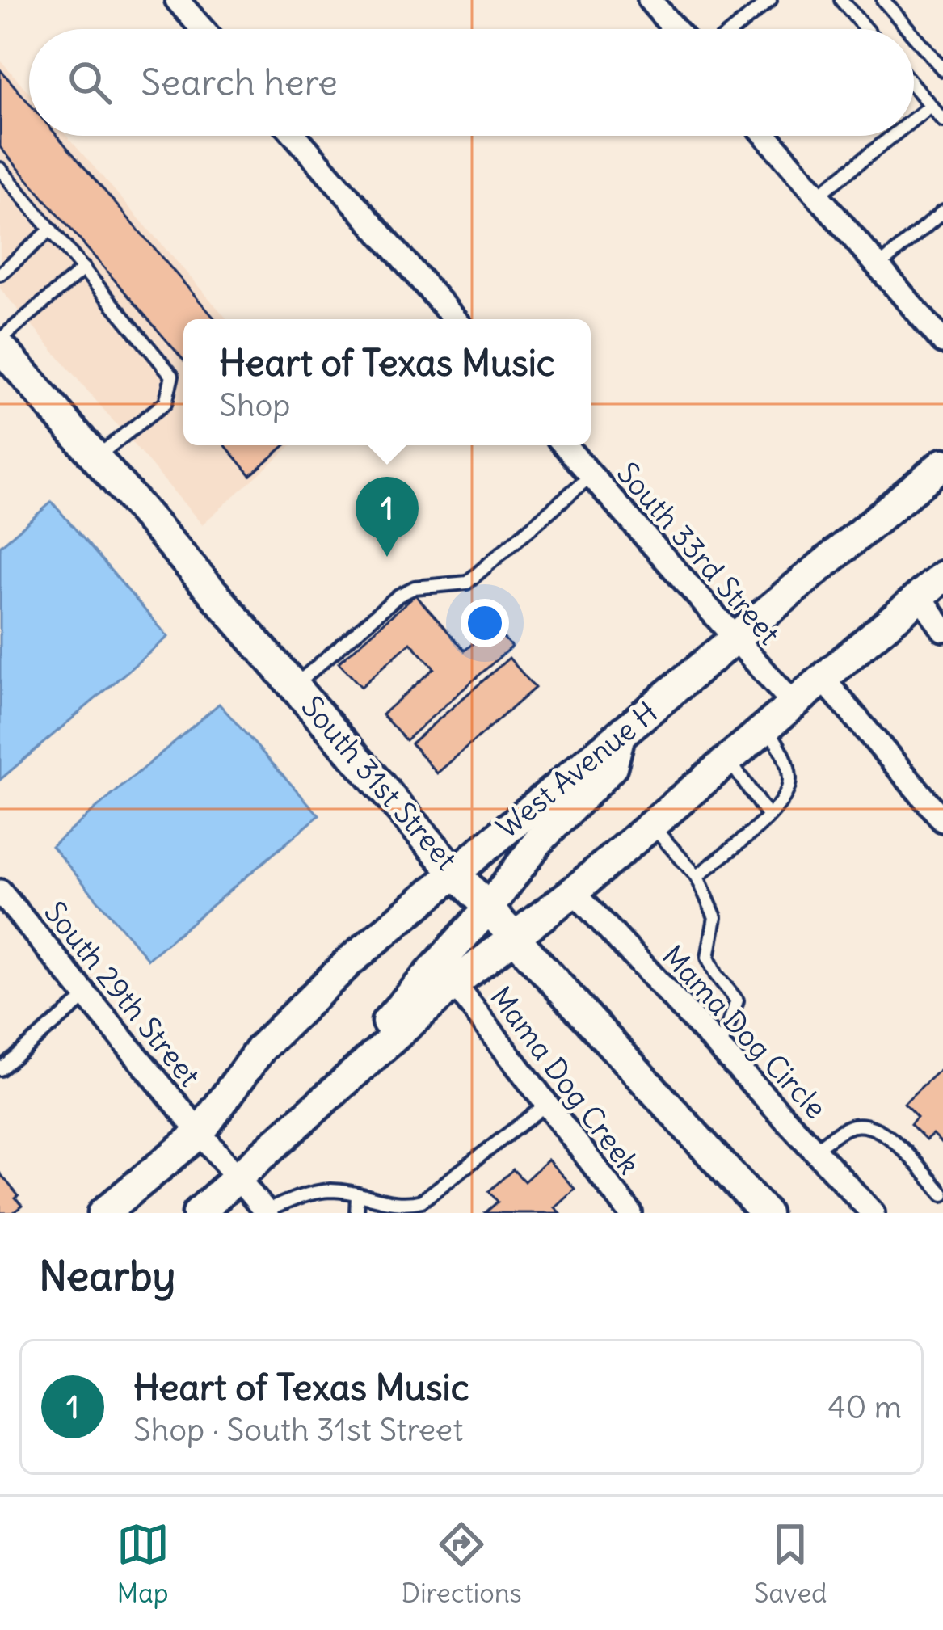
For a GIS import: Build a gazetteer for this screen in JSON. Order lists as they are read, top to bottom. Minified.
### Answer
{"streets":{"main road":["West Avenue H","South 31st Street"],"street":["South 33rd Street","South 29th Street","Mama Dog Circle","Mama Dog Creek"]},"crossings":[["South 33rd Street","West Avenue H"],["West Avenue H","South 31st Street"],["West Avenue H","South 29th Street"]],"page":{"search":"Search here","popup":["Heart of Texas Music","Shop"],"pins":"1","heading":"Nearby","list":[{"mark":"1","name":"Heart of Texas Music","note":"Shop · South 31st Street","value":"40 m"}],"nav":["Map","Directions","Saved"]}}
